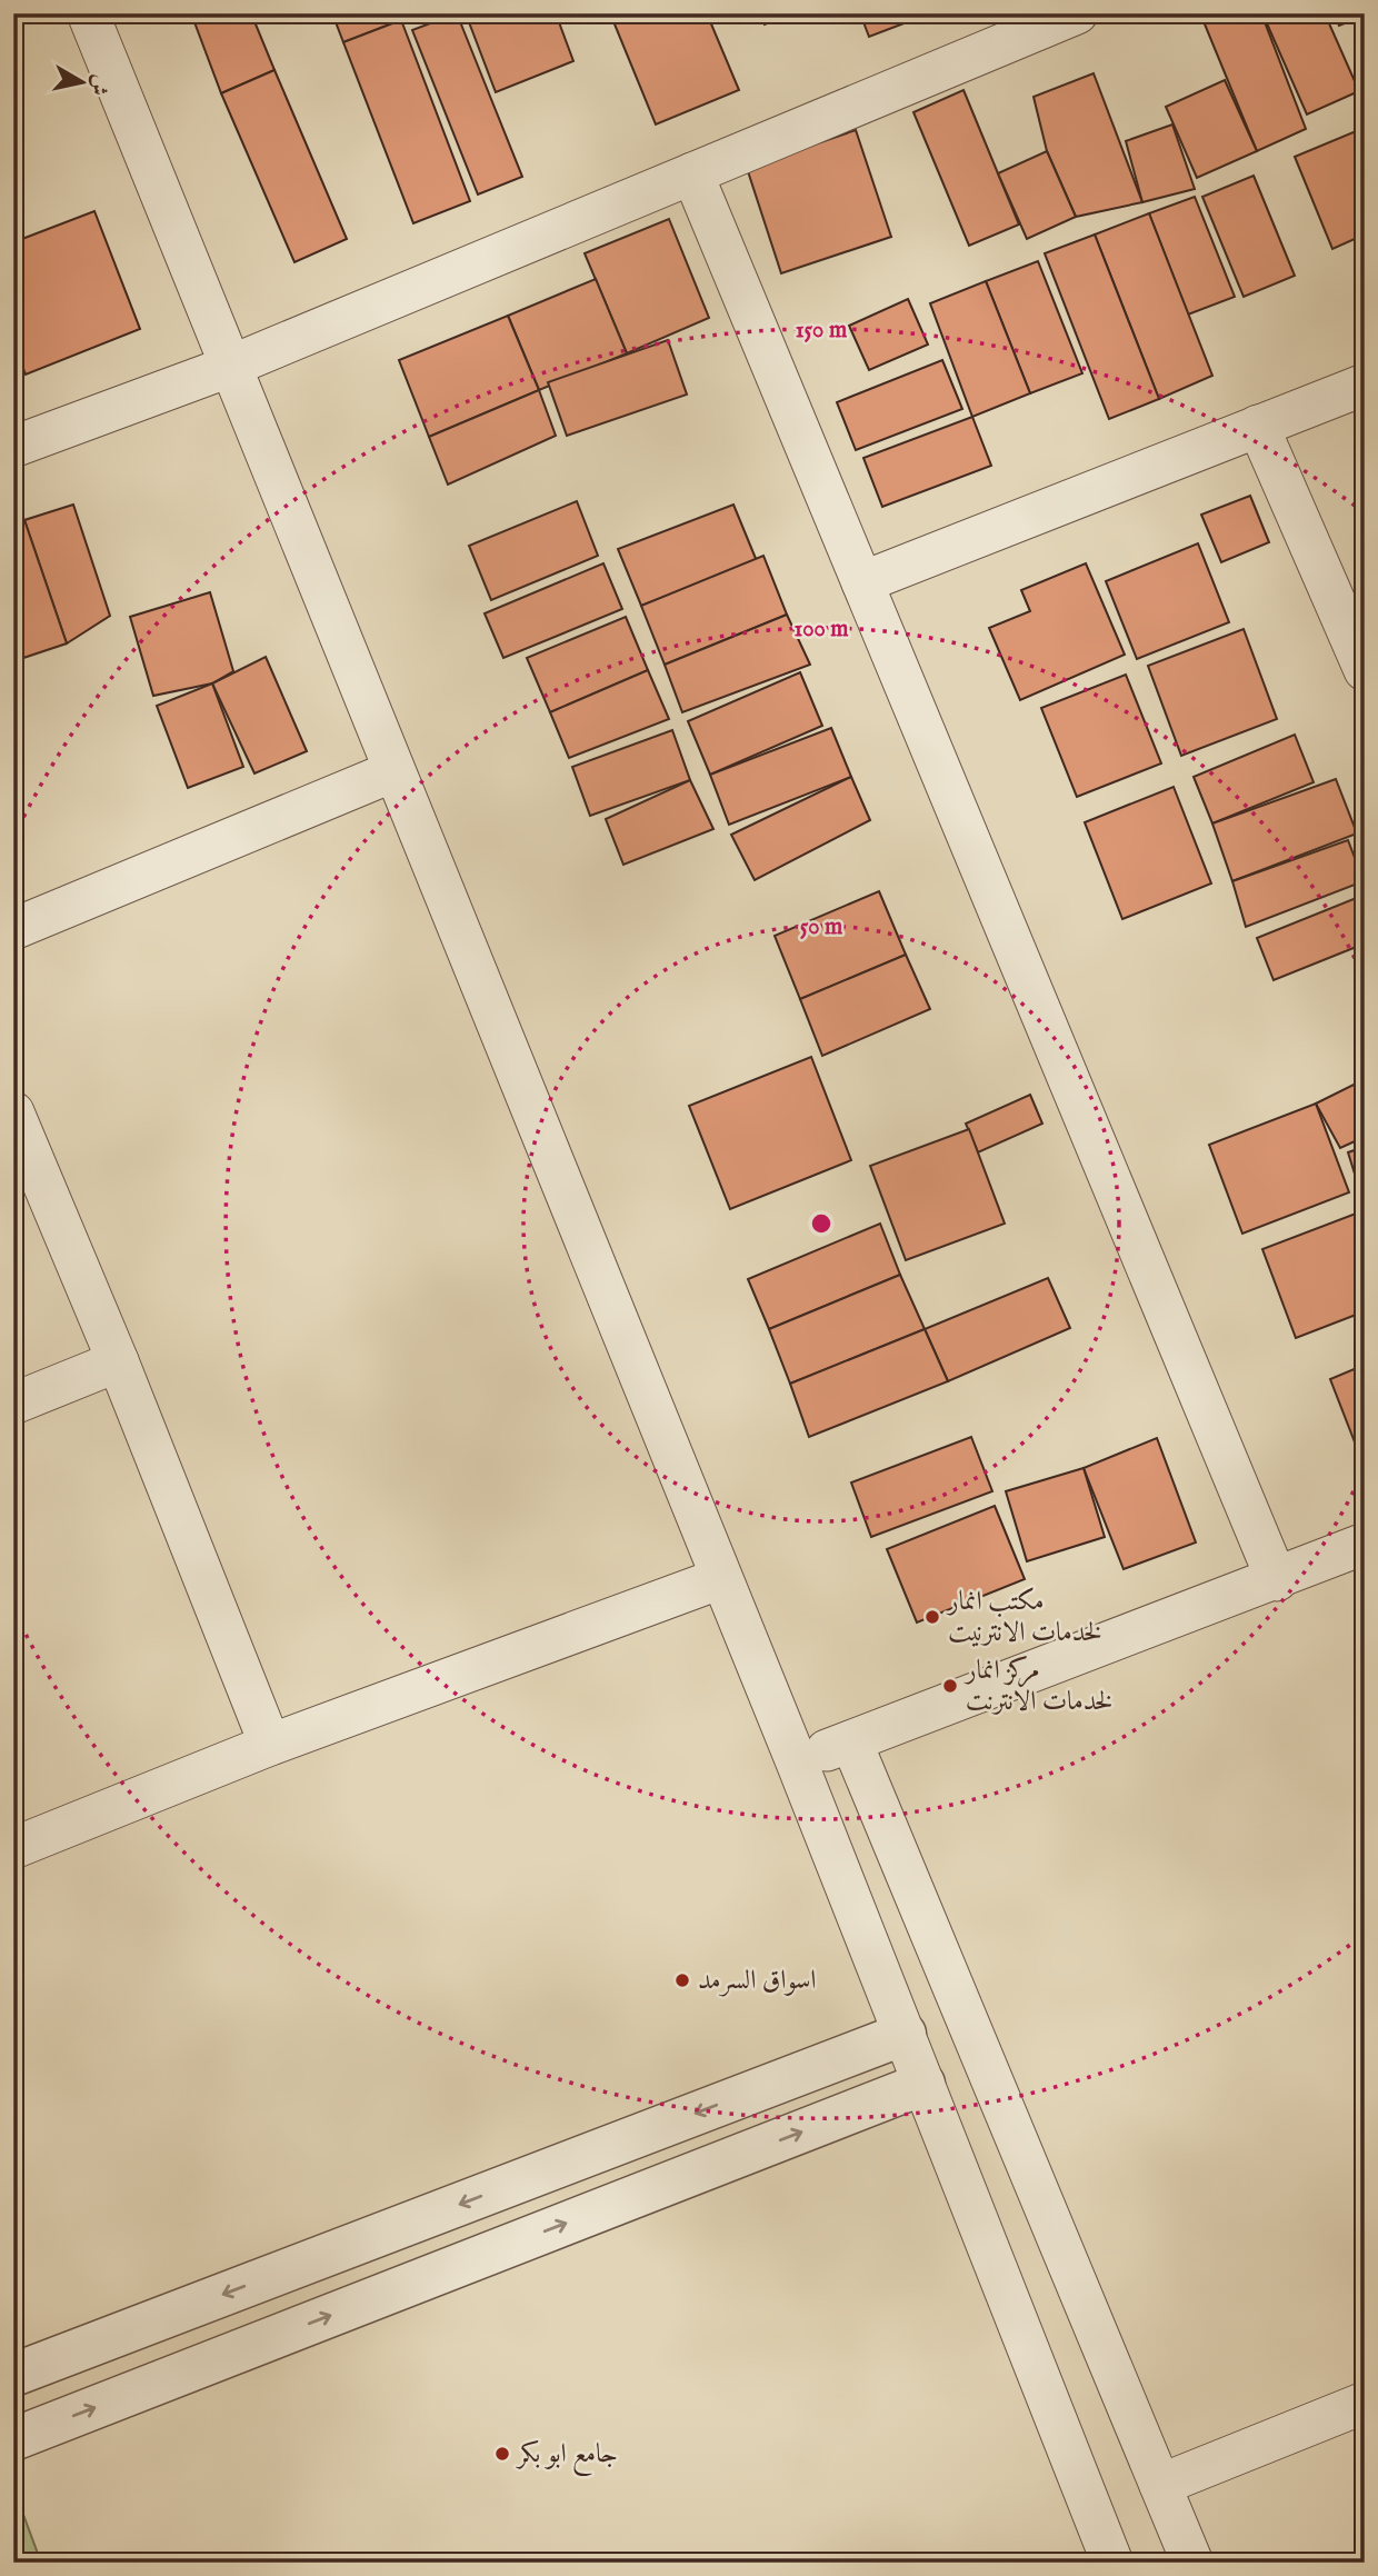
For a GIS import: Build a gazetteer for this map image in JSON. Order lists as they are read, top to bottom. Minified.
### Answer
{"places":["مكتب انمار لخدمات الانترنيت","مركز انمار لخدمات الانترنت","اسواق السرمد","جامع ابو بكر"],"north":"right","rings":["150 m","100 m","50 m"]}
